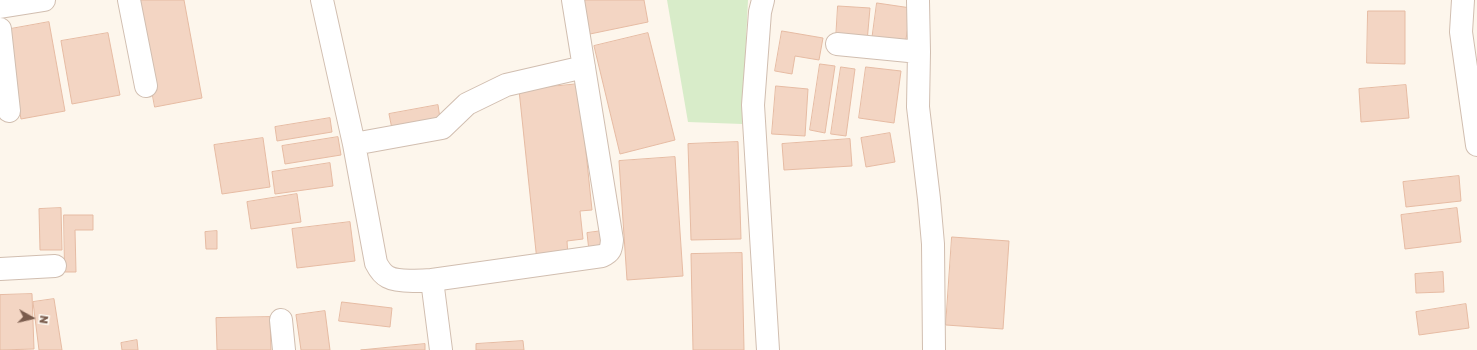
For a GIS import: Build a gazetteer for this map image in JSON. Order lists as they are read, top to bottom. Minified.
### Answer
{"north":"right"}
